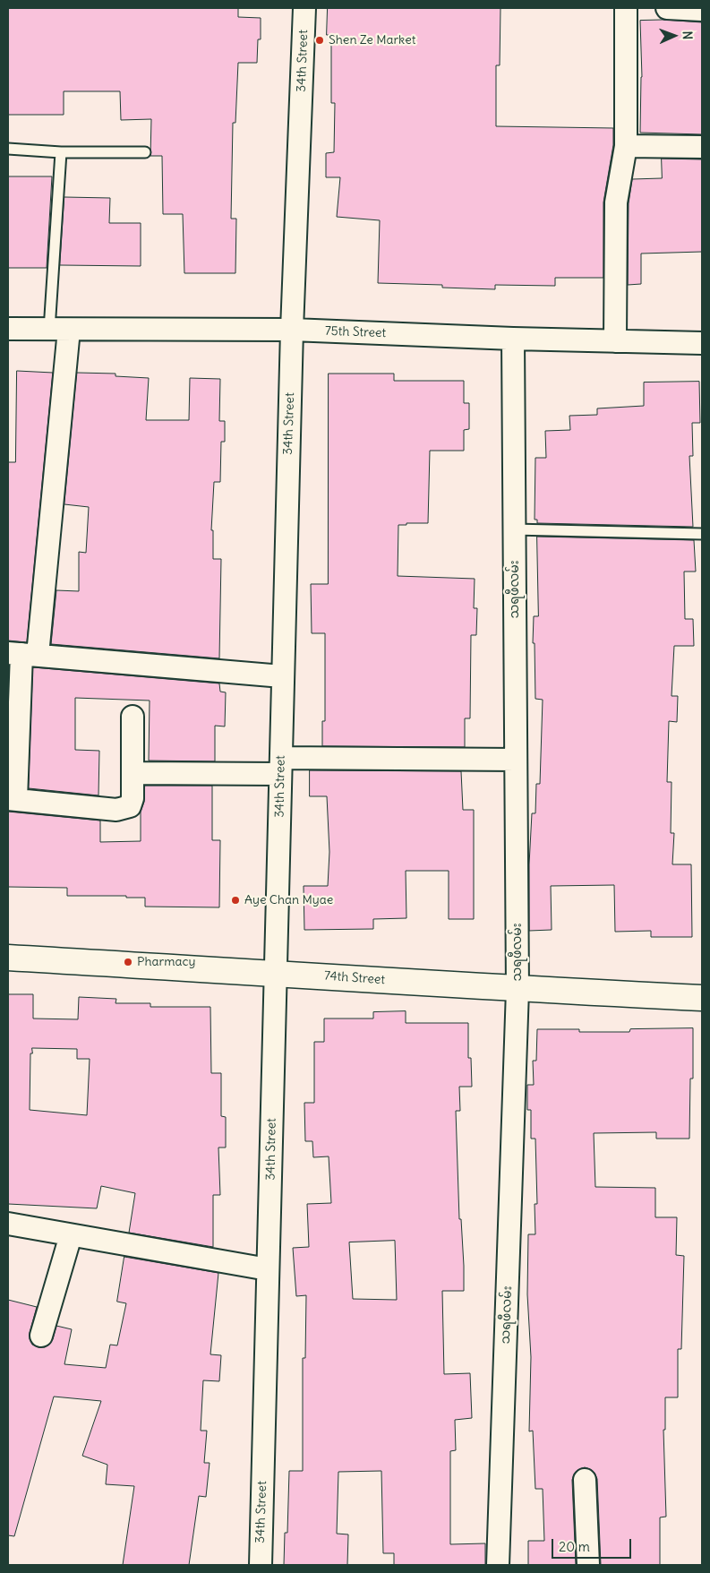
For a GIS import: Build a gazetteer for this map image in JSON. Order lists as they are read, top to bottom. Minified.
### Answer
{"streets":{"street":["34th Street","75th Street","သရဖီလမ်း","74th Street"]},"crossings":[["34th Street","75th Street"],["34th Street","74th Street"],["75th Street","သရဖီလမ်း"],["သရဖီလမ်း","74th Street"]],"places":["Shen Ze Market","Aye Chan Myae","Pharmacy"],"scale_bar":"20 m","north":"right"}
